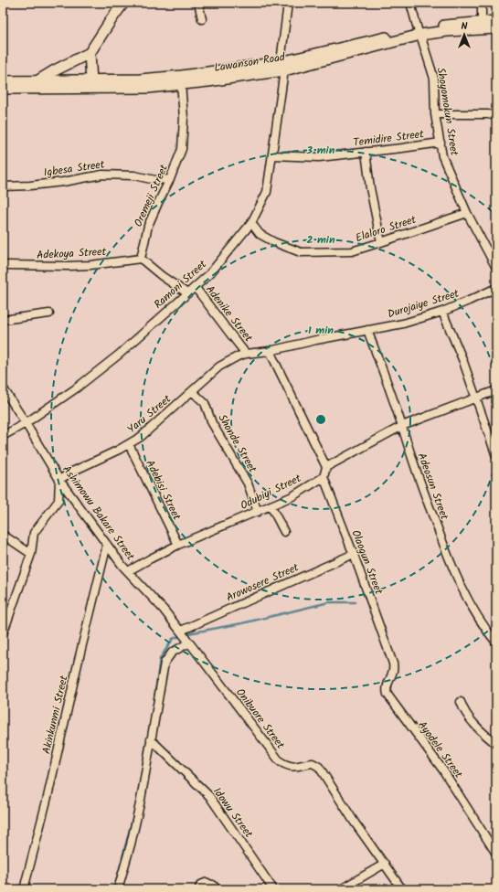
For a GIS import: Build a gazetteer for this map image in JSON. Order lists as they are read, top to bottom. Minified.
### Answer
{"streets":{"main road":["Lawanson Road"],"street":["Shoyomokun Street","Temidire Street","Igbesa Street","Oremeji Street","Elaloro Street","Adekoya Street","Ramoni Street","Durojaiye Street","Adenike Street","Yaru Street","Shonde Street","Adeosun Street","Adebisi Street","Odubiyi Street","Ashimowu Bakare Street","Olaogun Street","Arowosere Street","Akinkunmi Street","Onibuore Street","Ayodele Street","Idowu Street"]},"crossings":[["Lawanson Road","Shoyomokun Street"],["Lawanson Road","Oremeji Street"],["Lawanson Road","Ramoni Street"],["Shoyomokun Street","Temidire Street"],["Shoyomokun Street","Elaloro Street"],["Temidire Street","Ramoni Street"],["Igbesa Street","Oremeji Street"],["Oremeji Street","Adekoya Street"],["Elaloro Street","Ramoni Street"],["Ramoni Street","Adenike Street"],["Ramoni Street","Ashimowu Bakare Street"],["Durojaiye Street","Adenike Street"],["Durojaiye Street","Yaru Street"],["Durojaiye Street","Adeosun Street"],["Adenike Street","Yaru Street"],["Yaru Street","Shonde Street"],["Yaru Street","Adebisi Street"],["Yaru Street","Ashimowu Bakare Street"],["Shonde Street","Odubiyi Street"],["Adebisi Street","Odubiyi Street"],["Odubiyi Street","Ashimowu Bakare Street"],["Odubiyi Street","Olaogun Street"],["Ashimowu Bakare Street","Arowosere Street"],["Ashimowu Bakare Street","Akinkunmi Street"],["Ashimowu Bakare Street","Onibuore Street"],["Olaogun Street","Arowosere Street"],["Olaogun Street","Ayodele Street"],["Arowosere Street","Onibuore Street"]],"north":"top","rings":["3 min","2 min","1 min"]}
